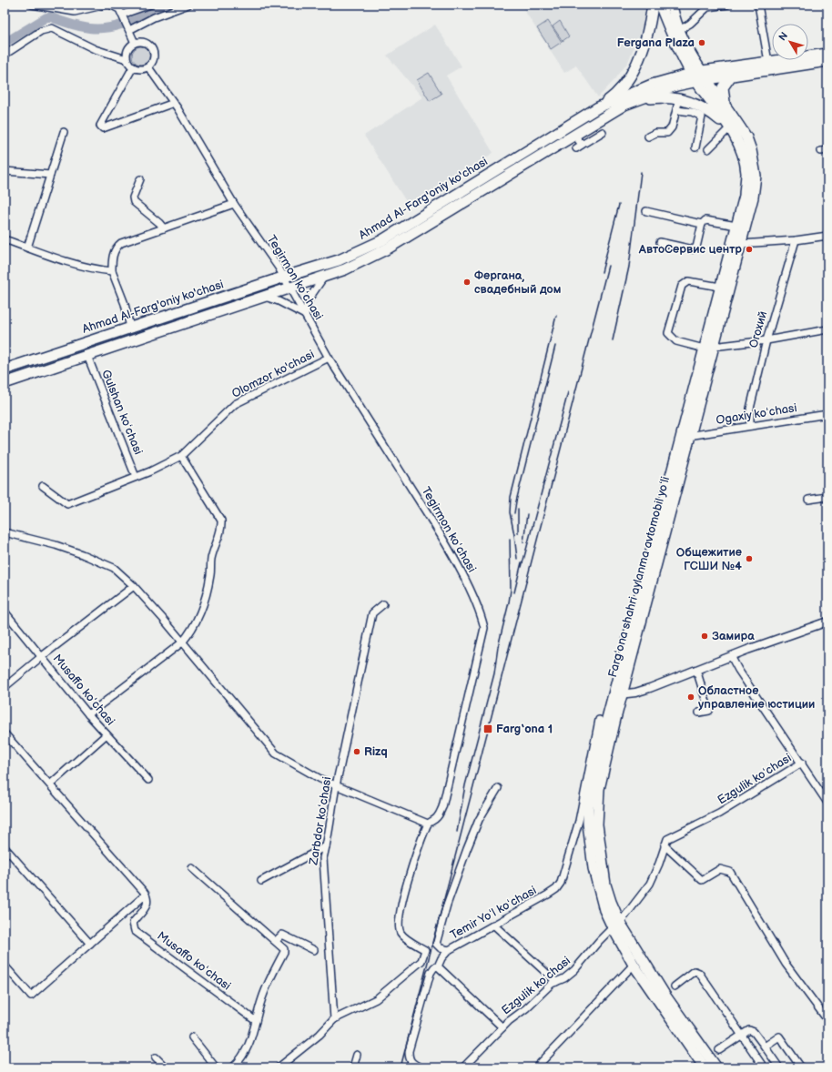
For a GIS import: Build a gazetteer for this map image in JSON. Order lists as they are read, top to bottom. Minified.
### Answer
{"streets":{"main road":["Ahmad Al-Farg'oniy ko'chasi","Fargʻona shahri aylanma avtomobil yoʻli"],"street":["Tegirmon koʻchasi","Огохий","Olomzor ko'chasi","Gulshan koʻchasi","Ogaxiy koʻchasi","Musaffo koʻchasi","Ezgulik koʻchasi","Zarbdor koʻchasi","Temir Yoʻl koʻchasi"]},"crossings":[["Ahmad Al-Farg'oniy ko'chasi","Tegirmon koʻchasi"],["Ahmad Al-Farg'oniy ko'chasi","Gulshan koʻchasi"],["Ahmad Al-Farg'oniy ko'chasi","Fargʻona shahri aylanma avtomobil yoʻli"],["Tegirmon koʻchasi","Olomzor ko'chasi"],["Tegirmon koʻchasi","Zarbdor koʻchasi"],["Огохий","Ogaxiy koʻchasi"],["Olomzor ko'chasi","Gulshan koʻchasi"],["Ogaxiy koʻchasi","Fargʻona shahri aylanma avtomobil yoʻli"],["Fargʻona shahri aylanma avtomobil yoʻli","Ezgulik koʻchasi"]],"places":{"other":["Fergana Plaza","АвтоСервис центр","Фергана, свадебный дом","Общежитие ГСШИ №4","Замира","Областное управление юстиции","Rizq"],"transit":["Farg‘ona 1"]},"north":"top left"}
